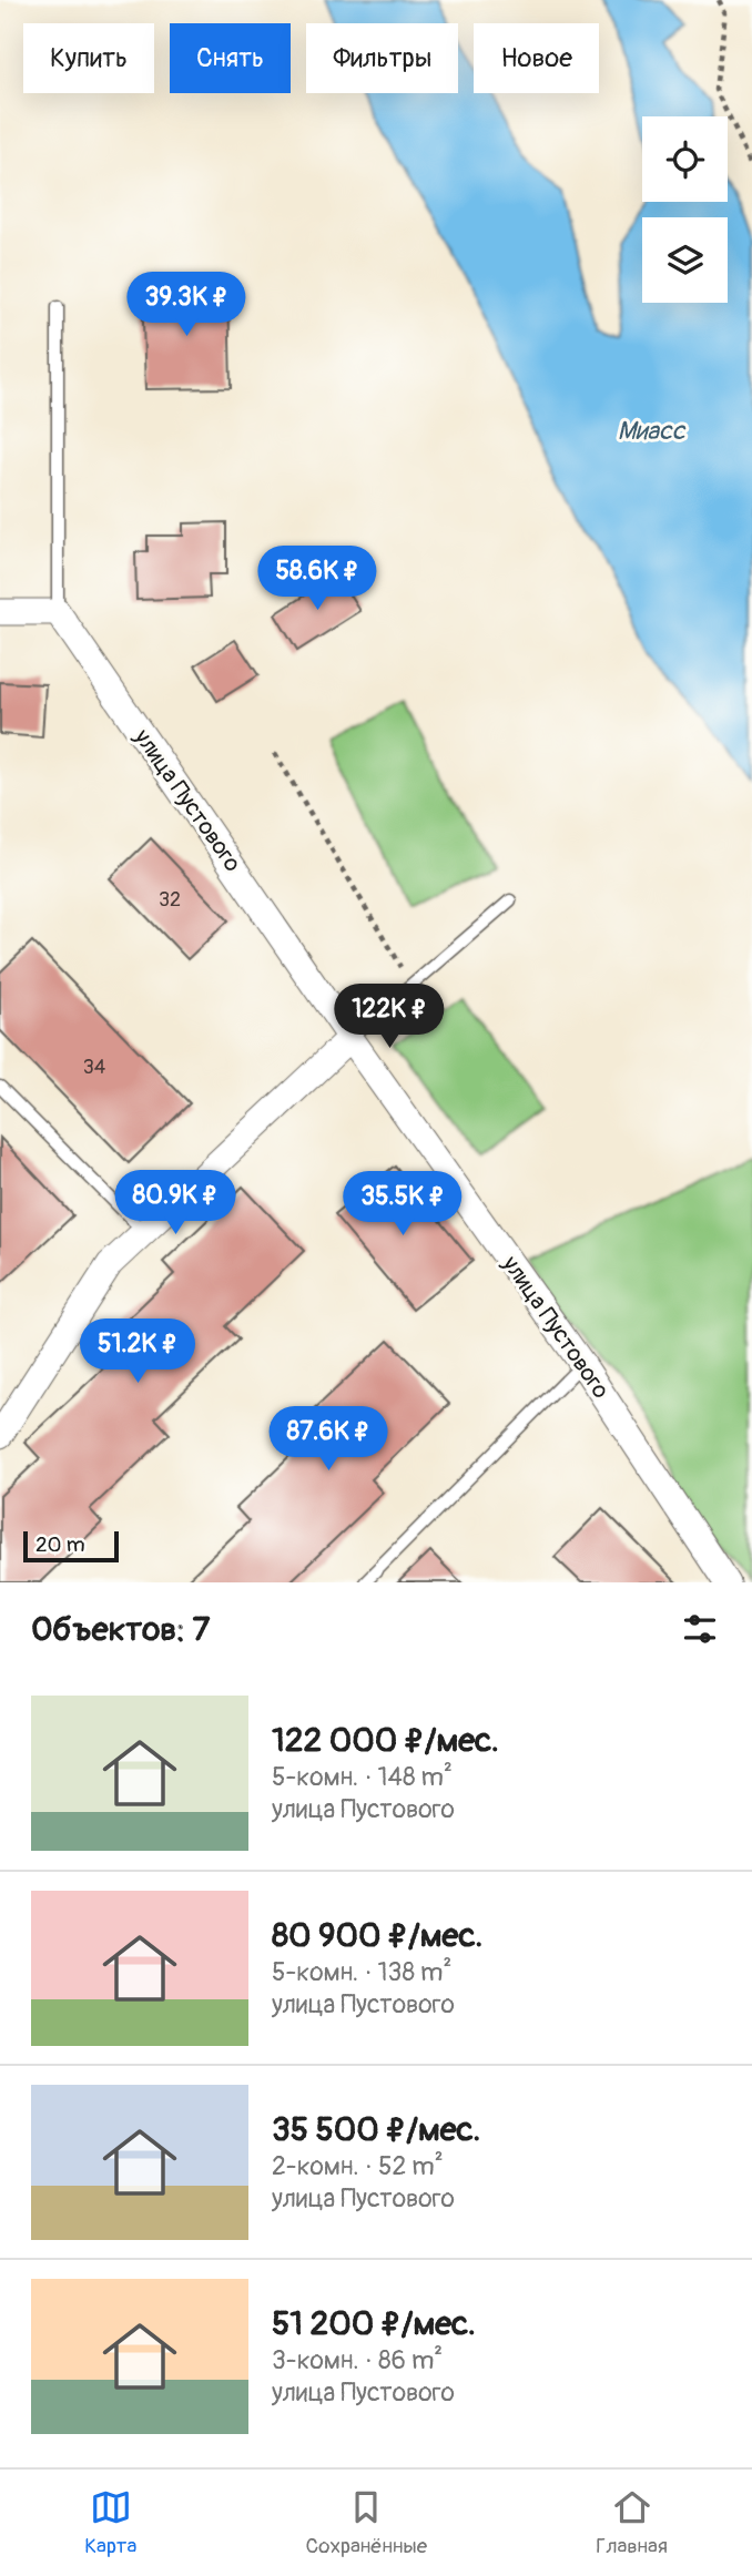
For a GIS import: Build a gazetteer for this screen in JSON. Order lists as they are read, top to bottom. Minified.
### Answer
{"streets":{"street":["улица Пустового"]},"water":["Миасс"],"house_numbers":["32","34"],"scale_bar":"20 m","page":{"chip":["Купить","Снять","Фильтры","Новое"],"price":["39.3K ₽","58.6K ₽","122K ₽","80.9K ₽","35.5K ₽","51.2K ₽","87.6K ₽"],"scale":"20 m","heading":"Объектов: 7","list":[{"name":"122 000 ₽/мес.","note":"5-комн. · 148 m² · улица Пустового"},{"name":"80 900 ₽/мес.","note":"5-комн. · 138 m² · улица Пустового"},{"name":"35 500 ₽/мес.","note":"2-комн. · 52 m² · улица Пустового"},{"name":"51 200 ₽/мес.","note":"3-комн. · 86 m² · улица Пустового"}],"tabs":["Карта","Сохранённые","Главная"]}}
